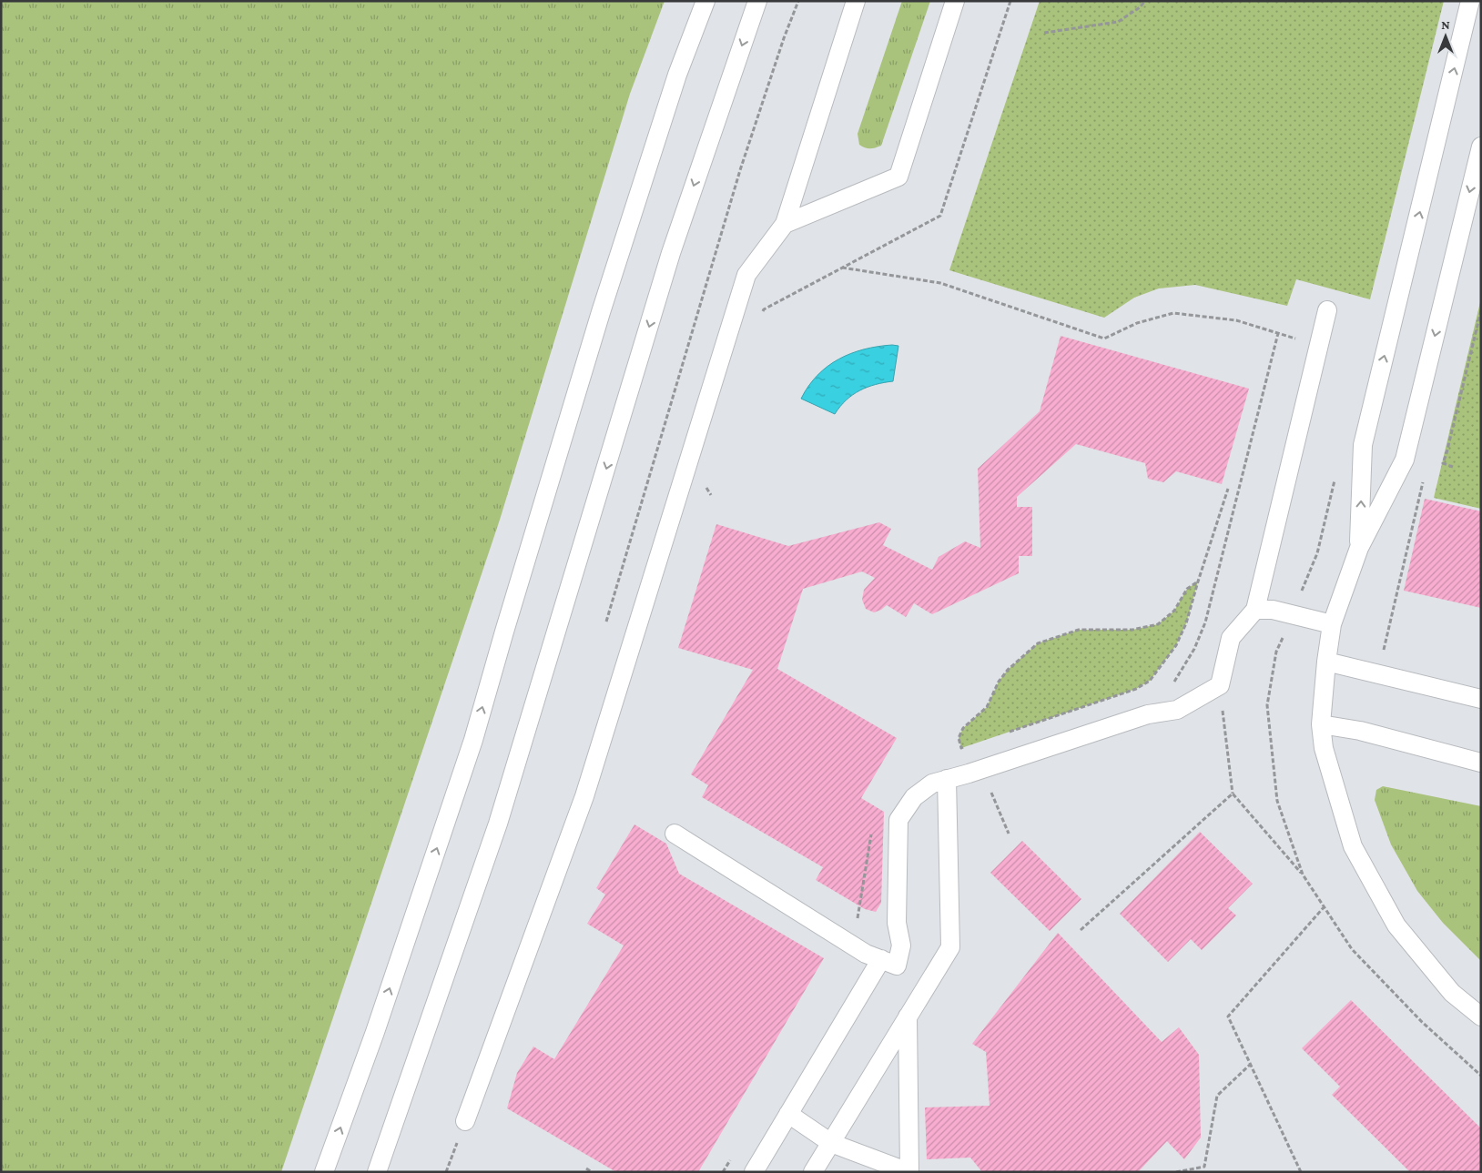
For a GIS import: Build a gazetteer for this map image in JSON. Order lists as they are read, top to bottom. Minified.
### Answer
{"north":"top"}
